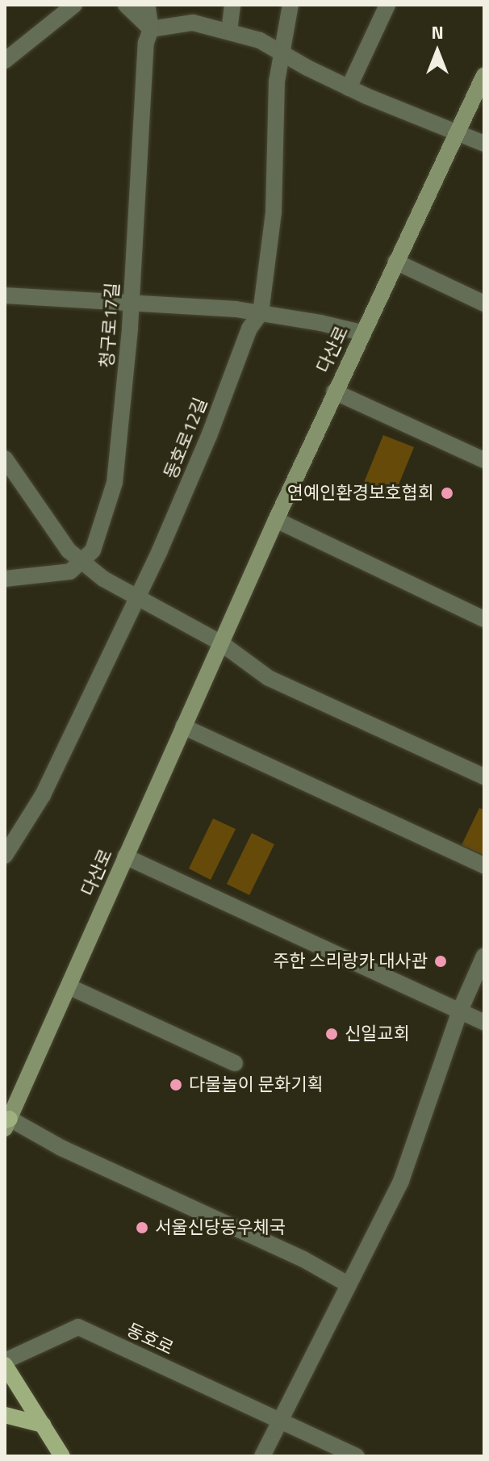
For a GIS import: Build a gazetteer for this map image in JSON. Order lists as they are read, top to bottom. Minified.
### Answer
{"streets":{"main road":["다산로","동호로"],"street":["청구로17길","동호로12길"]},"places":["연예인환경보호협회","주한 스리랑카 대사관","신일교회","다물놀이 문화기획","서울신당동우체국"],"north":"top"}
